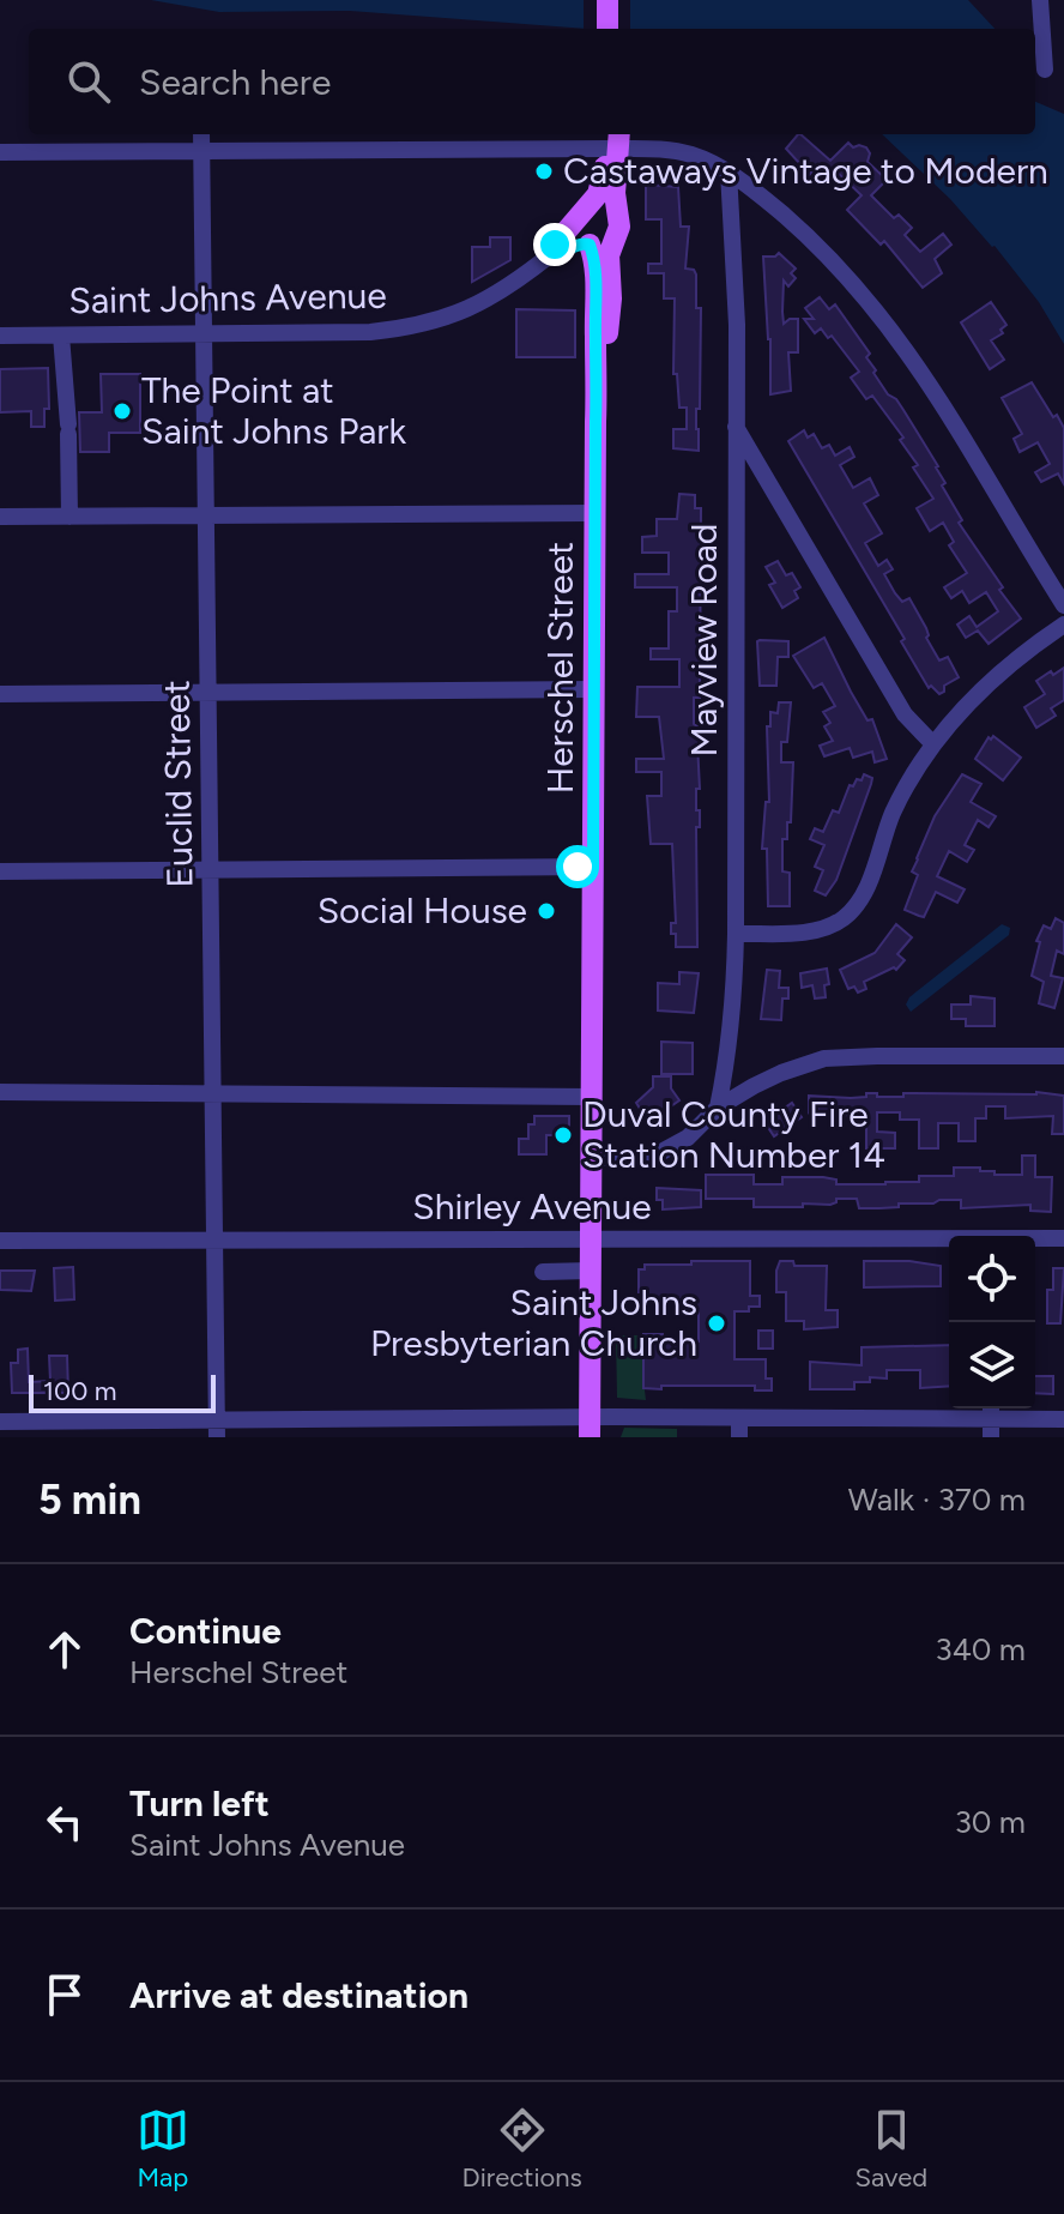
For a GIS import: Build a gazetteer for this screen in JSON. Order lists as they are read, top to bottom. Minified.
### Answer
{"streets":{"main road":["Saint Johns Avenue","Herschel Street"],"street":["Mayview Road","Euclid Street","Shirley Avenue"]},"crossings":[["Saint Johns Avenue","Herschel Street"],["Saint Johns Avenue","Euclid Street"],["Herschel Street","Shirley Avenue"],["Euclid Street","Shirley Avenue"]],"places":["Castaways Vintage to Modern","The Point at Saint Johns Park","Social House","Duval County Fire Station Number 14","Saint Johns Presbyterian Church"],"scale_bar":"100 m","page":{"search":"Search here","scale":"100 m","heading":["5 min","Walk · 370 m"],"list":[["Continue","Herschel Street","340 m"],["Turn left","Saint Johns Avenue","30 m"],"Arrive at destination"],"nav":["Map","Directions","Saved"]}}
